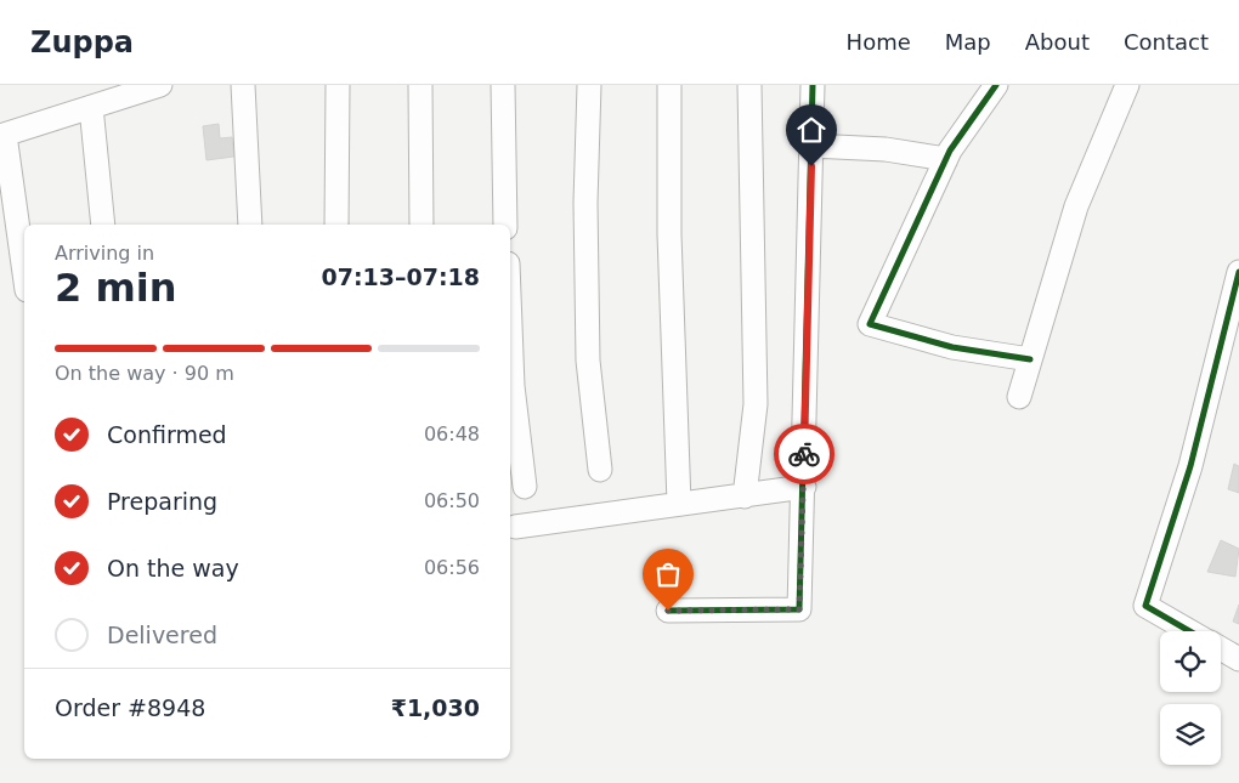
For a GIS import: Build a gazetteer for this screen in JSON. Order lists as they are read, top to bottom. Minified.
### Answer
{"page":{"header":"Zuppa","nav":["Home","Map","About","Contact"],"heading":["2 min","Arriving in","07:13–07:18"],"panel":["Order #8948","₹1,030"],"bar":"On the way · 90 m","list":[["Confirmed","06:48"],["Preparing","06:50"],["On the way","06:56"],"Delivered"]}}
